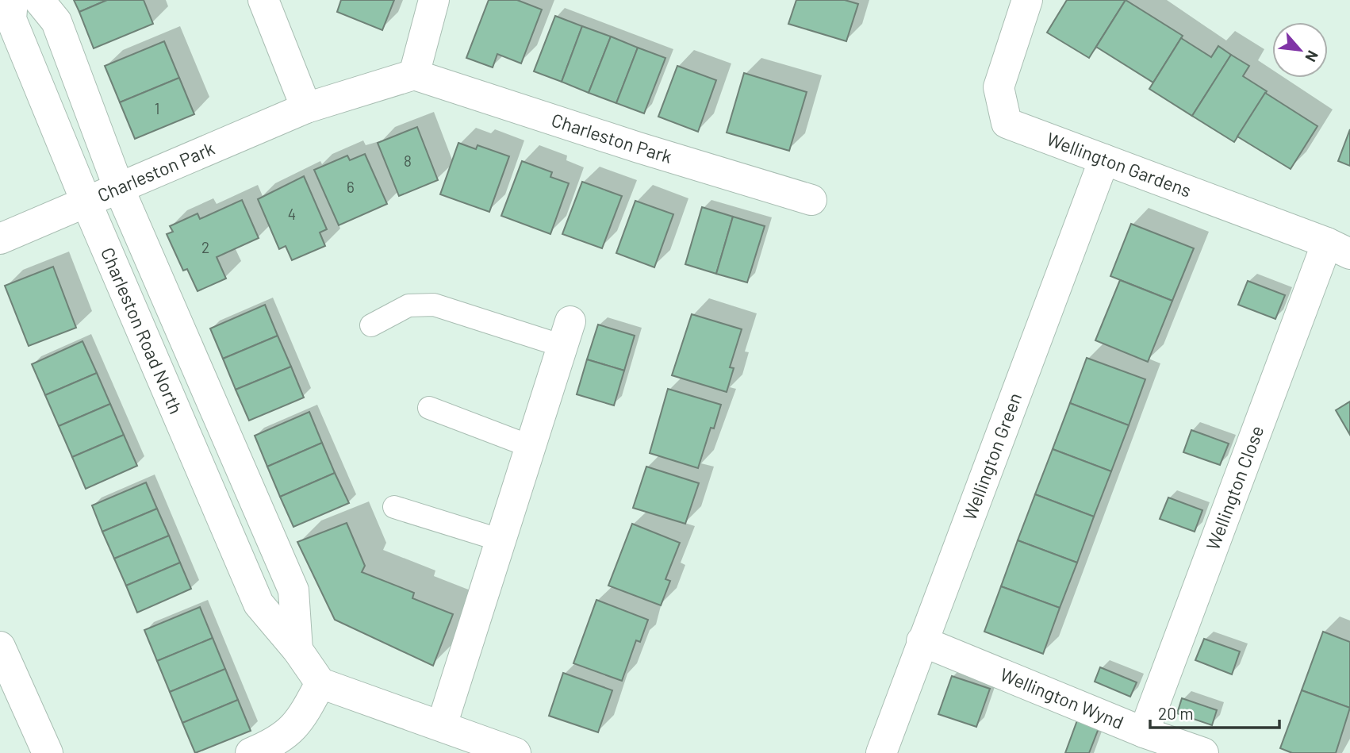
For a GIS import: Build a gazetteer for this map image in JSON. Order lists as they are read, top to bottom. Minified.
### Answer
{"streets":{"street":["Charleston Park","Wellington Gardens","Charleston Road North","Wellington Green","Wellington Close","Wellington Wynd"]},"crossings":[["Charleston Park","Charleston Road North"],["Wellington Gardens","Wellington Green"],["Wellington Gardens","Wellington Close"],["Wellington Green","Wellington Wynd"],["Wellington Close","Wellington Wynd"]],"house_numbers":["1","8","6","4","2"],"scale_bar":"20 m","north":"bottom right"}
